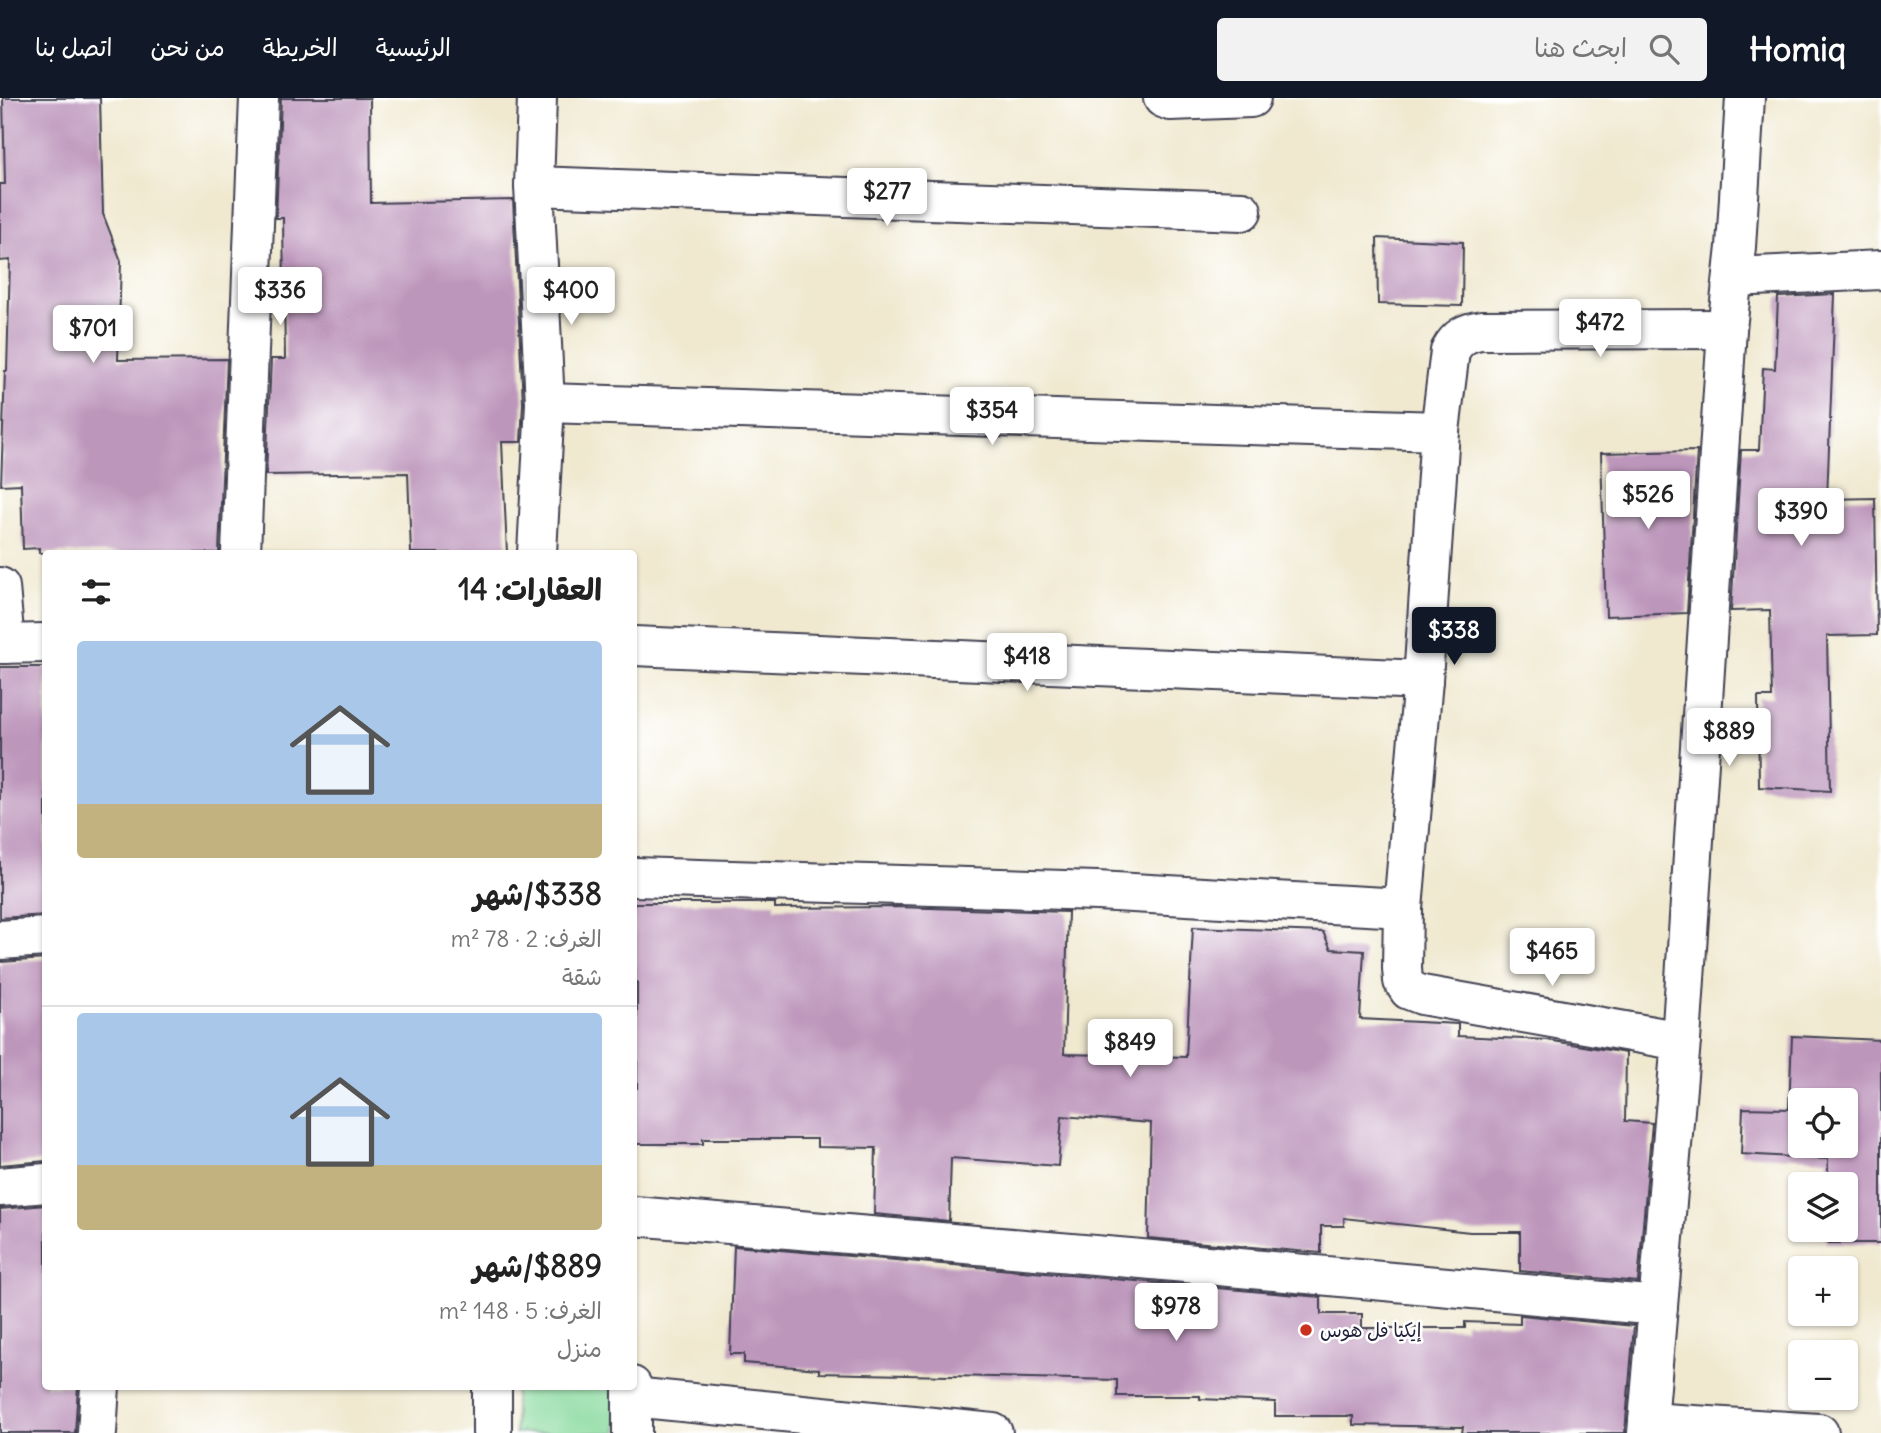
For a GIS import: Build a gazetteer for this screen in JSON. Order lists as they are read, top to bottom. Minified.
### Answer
{"places":["إيكيا فل هوس"],"page":{"header":"Homiq","search":"ابحث هنا","nav":["الرئيسية","الخريطة","من نحن","اتصل بنا"],"price":["$277","$336","$400","$472","$701","$354","$526","$390","$338","$418","$889","$465","$849","$978"],"heading":"العقارات: 14","list":[{"name":"$338/شهر","note":"الغرف: 2 · 78 m² · شقة"},{"name":"$889/شهر","note":"الغرف: 5 · 148 m² · منزل"}],"map_buttons":["+","−"]}}
